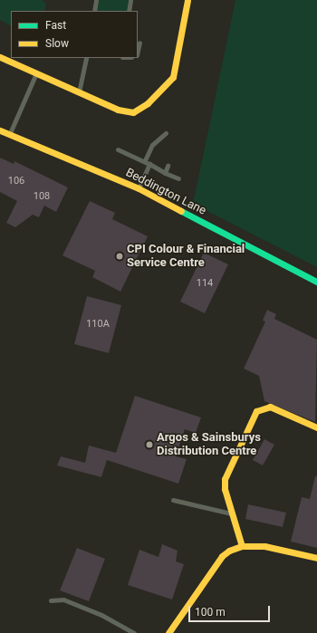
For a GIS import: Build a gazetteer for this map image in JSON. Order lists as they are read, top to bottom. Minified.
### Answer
{"streets":{"street":["Beddington Lane"]},"places":["CPI Colour & Financial Service Centre","Argos & Sainsburys Distribution Centre"],"house_numbers":["106","108","114","110A"],"legend":["Fast","Slow"],"scale_bar":"100 m"}
